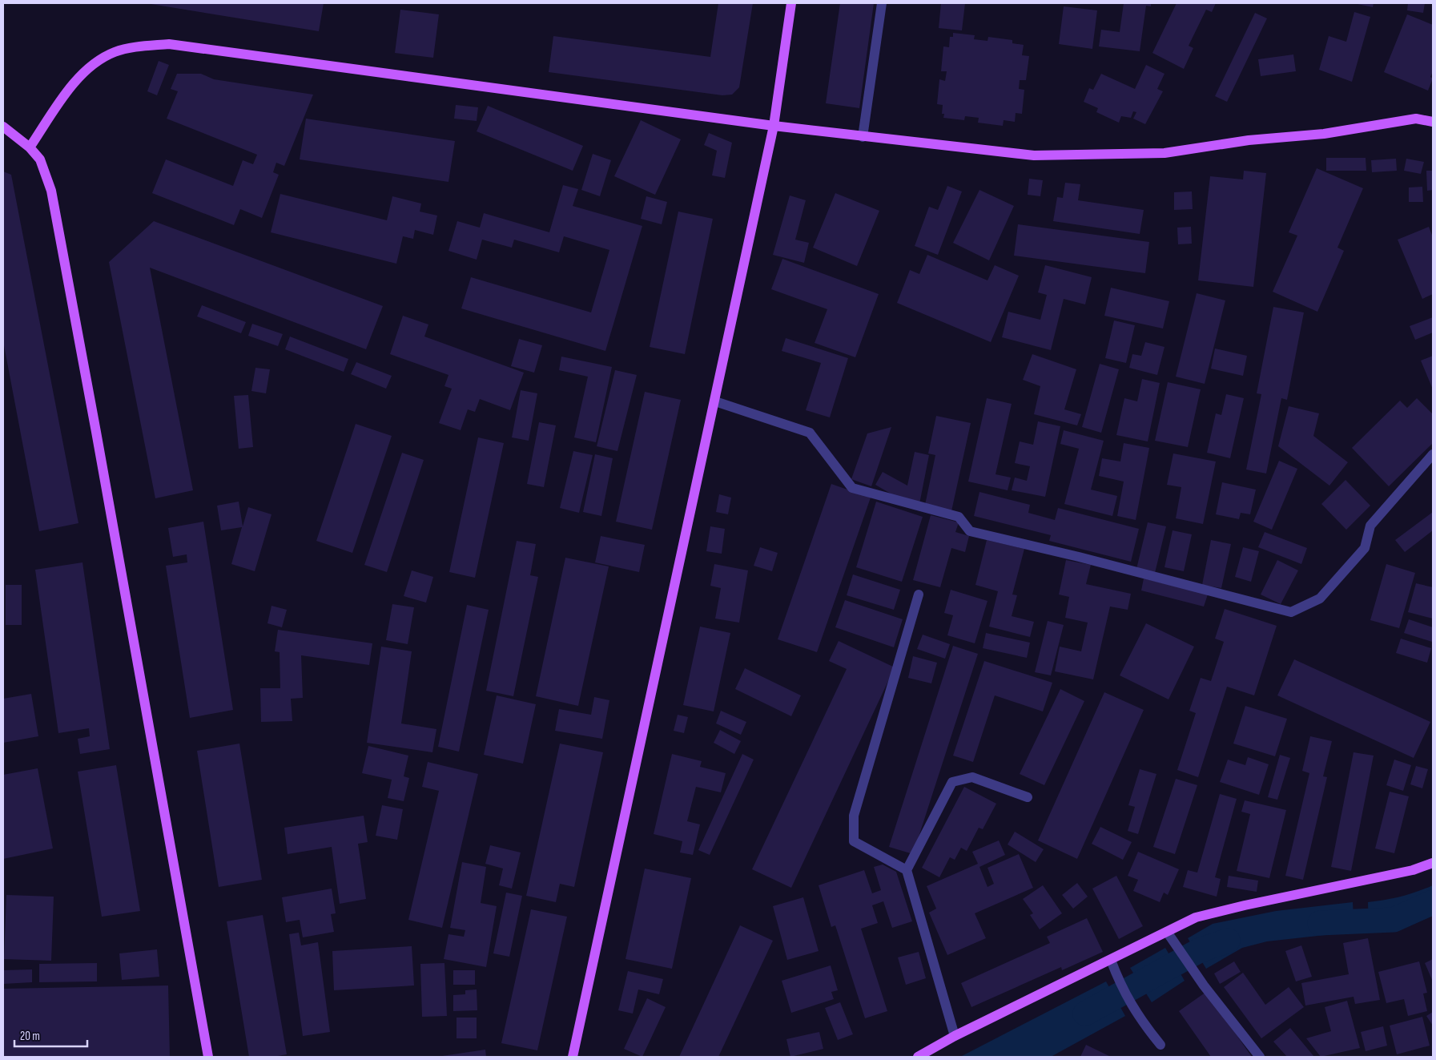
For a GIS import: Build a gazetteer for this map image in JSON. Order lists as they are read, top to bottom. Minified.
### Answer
{"scale_bar":"20 m"}
